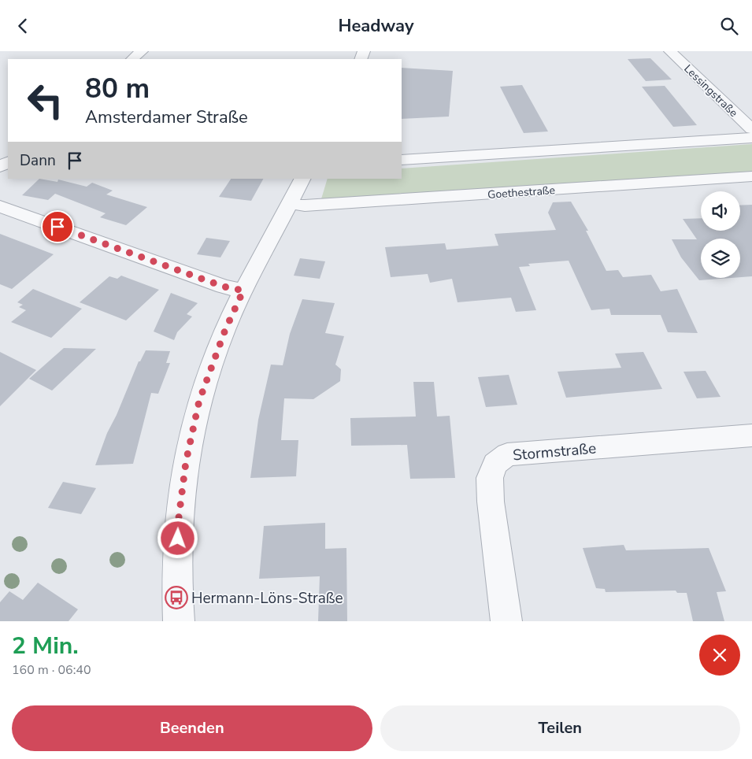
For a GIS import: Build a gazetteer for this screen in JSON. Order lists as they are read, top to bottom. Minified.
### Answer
{"streets":{"street":["Lessingstraße","Goethestraße","Stormstraße"]},"places":{"bus stop":["Hermann-Löns-Straße"]},"page":{"header":"Headway","turn":["80 m","Amsterdamer Straße"],"then":"Dann","heading":["2 Min.","160 m · 06:40"],"buttons":["Beenden","Teilen"]}}
